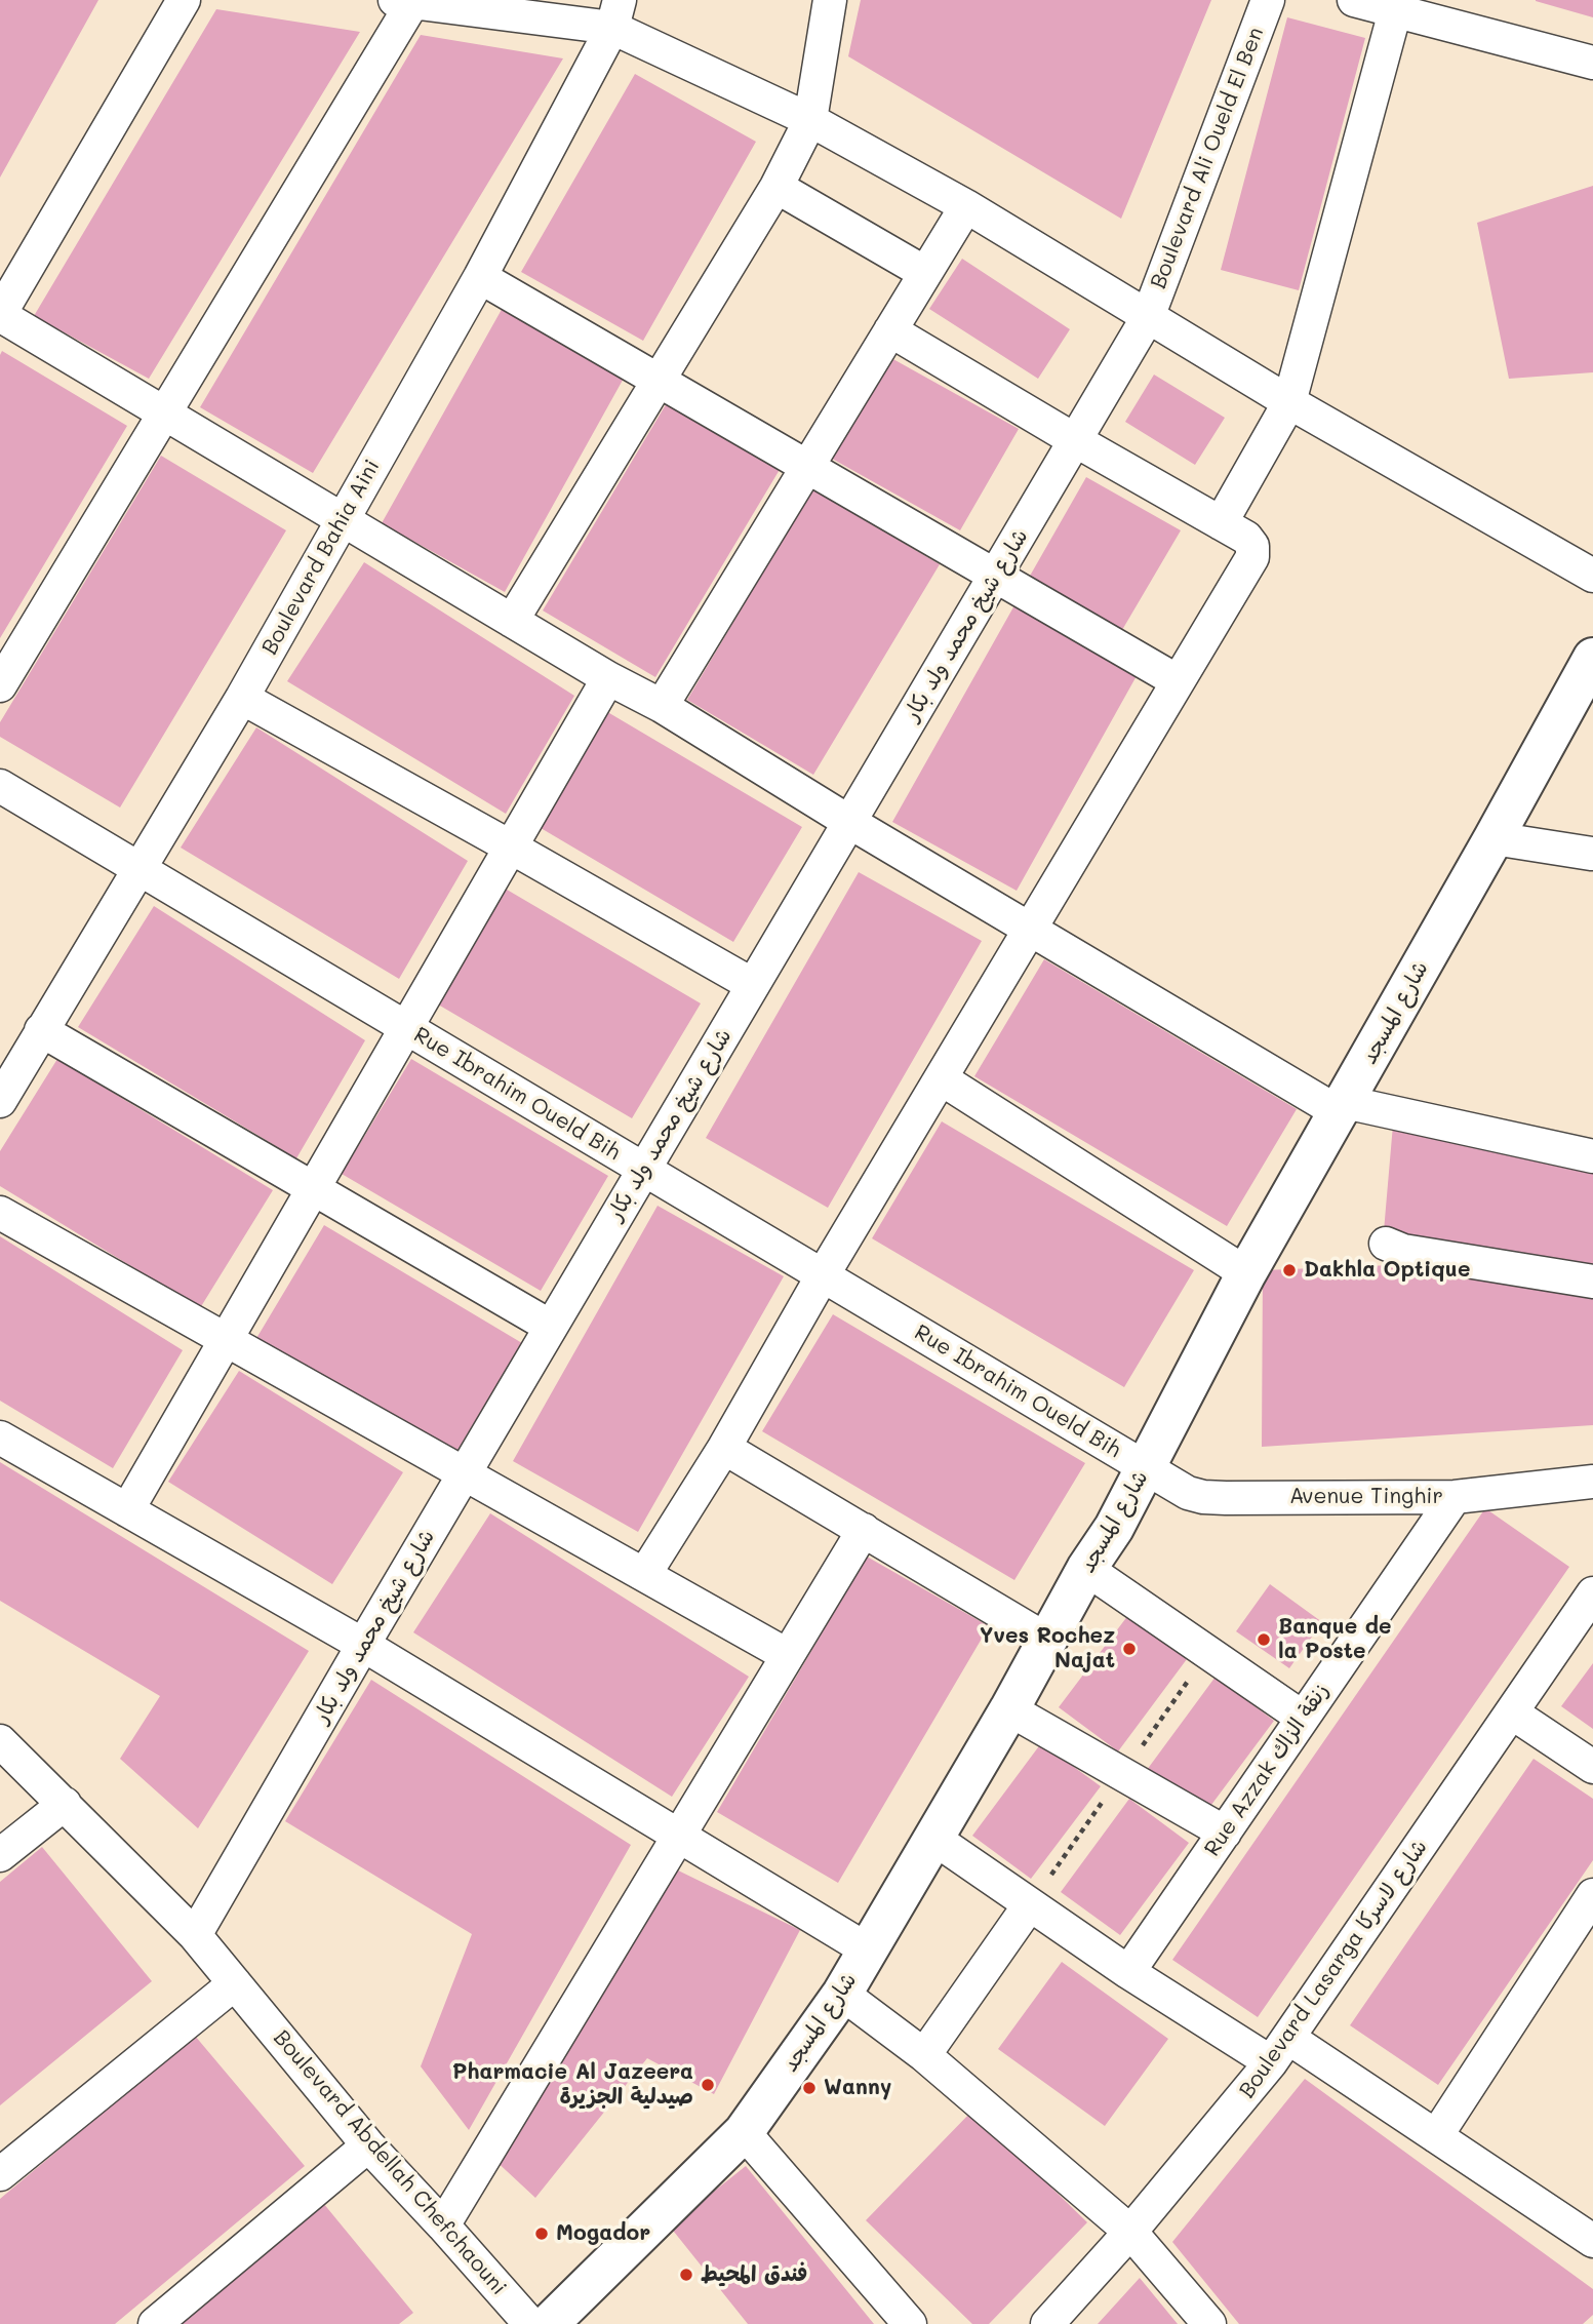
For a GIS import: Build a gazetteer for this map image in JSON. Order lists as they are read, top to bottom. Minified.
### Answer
{"streets":{"street":["Boulevard Ali Oueld El Ben","Boulevard Bahia Aini","شارع شيخ محمد ولد بكار","شارع المسجد","Rue Ibrahim Oueld Bih","Avenue Tinghir","Rue Azzak زنقة الزاك","Boulevard Lasarga شارع لاسركا","Boulevard Abdellah Chefchaouni"]},"crossings":[["Boulevard Ali Oueld El Ben","شارع شيخ محمد ولد بكار"],["Boulevard Bahia Aini","Rue Ibrahim Oueld Bih"],["شارع شيخ محمد ولد بكار","Rue Ibrahim Oueld Bih"],["شارع شيخ محمد ولد بكار","Boulevard Abdellah Chefchaouni"],["شارع المسجد","Rue Ibrahim Oueld Bih"],["شارع المسجد","Avenue Tinghir"],["Rue Ibrahim Oueld Bih","Avenue Tinghir"],["Avenue Tinghir","Rue Azzak زنقة الزاك"]],"places":["Dakhla Optique","Banque de la Poste","Yves Rochez Najat","Pharmacie Al Jazeera صيدلية الجزيرة","Wanny","Mogador","فندق المحيط"]}
